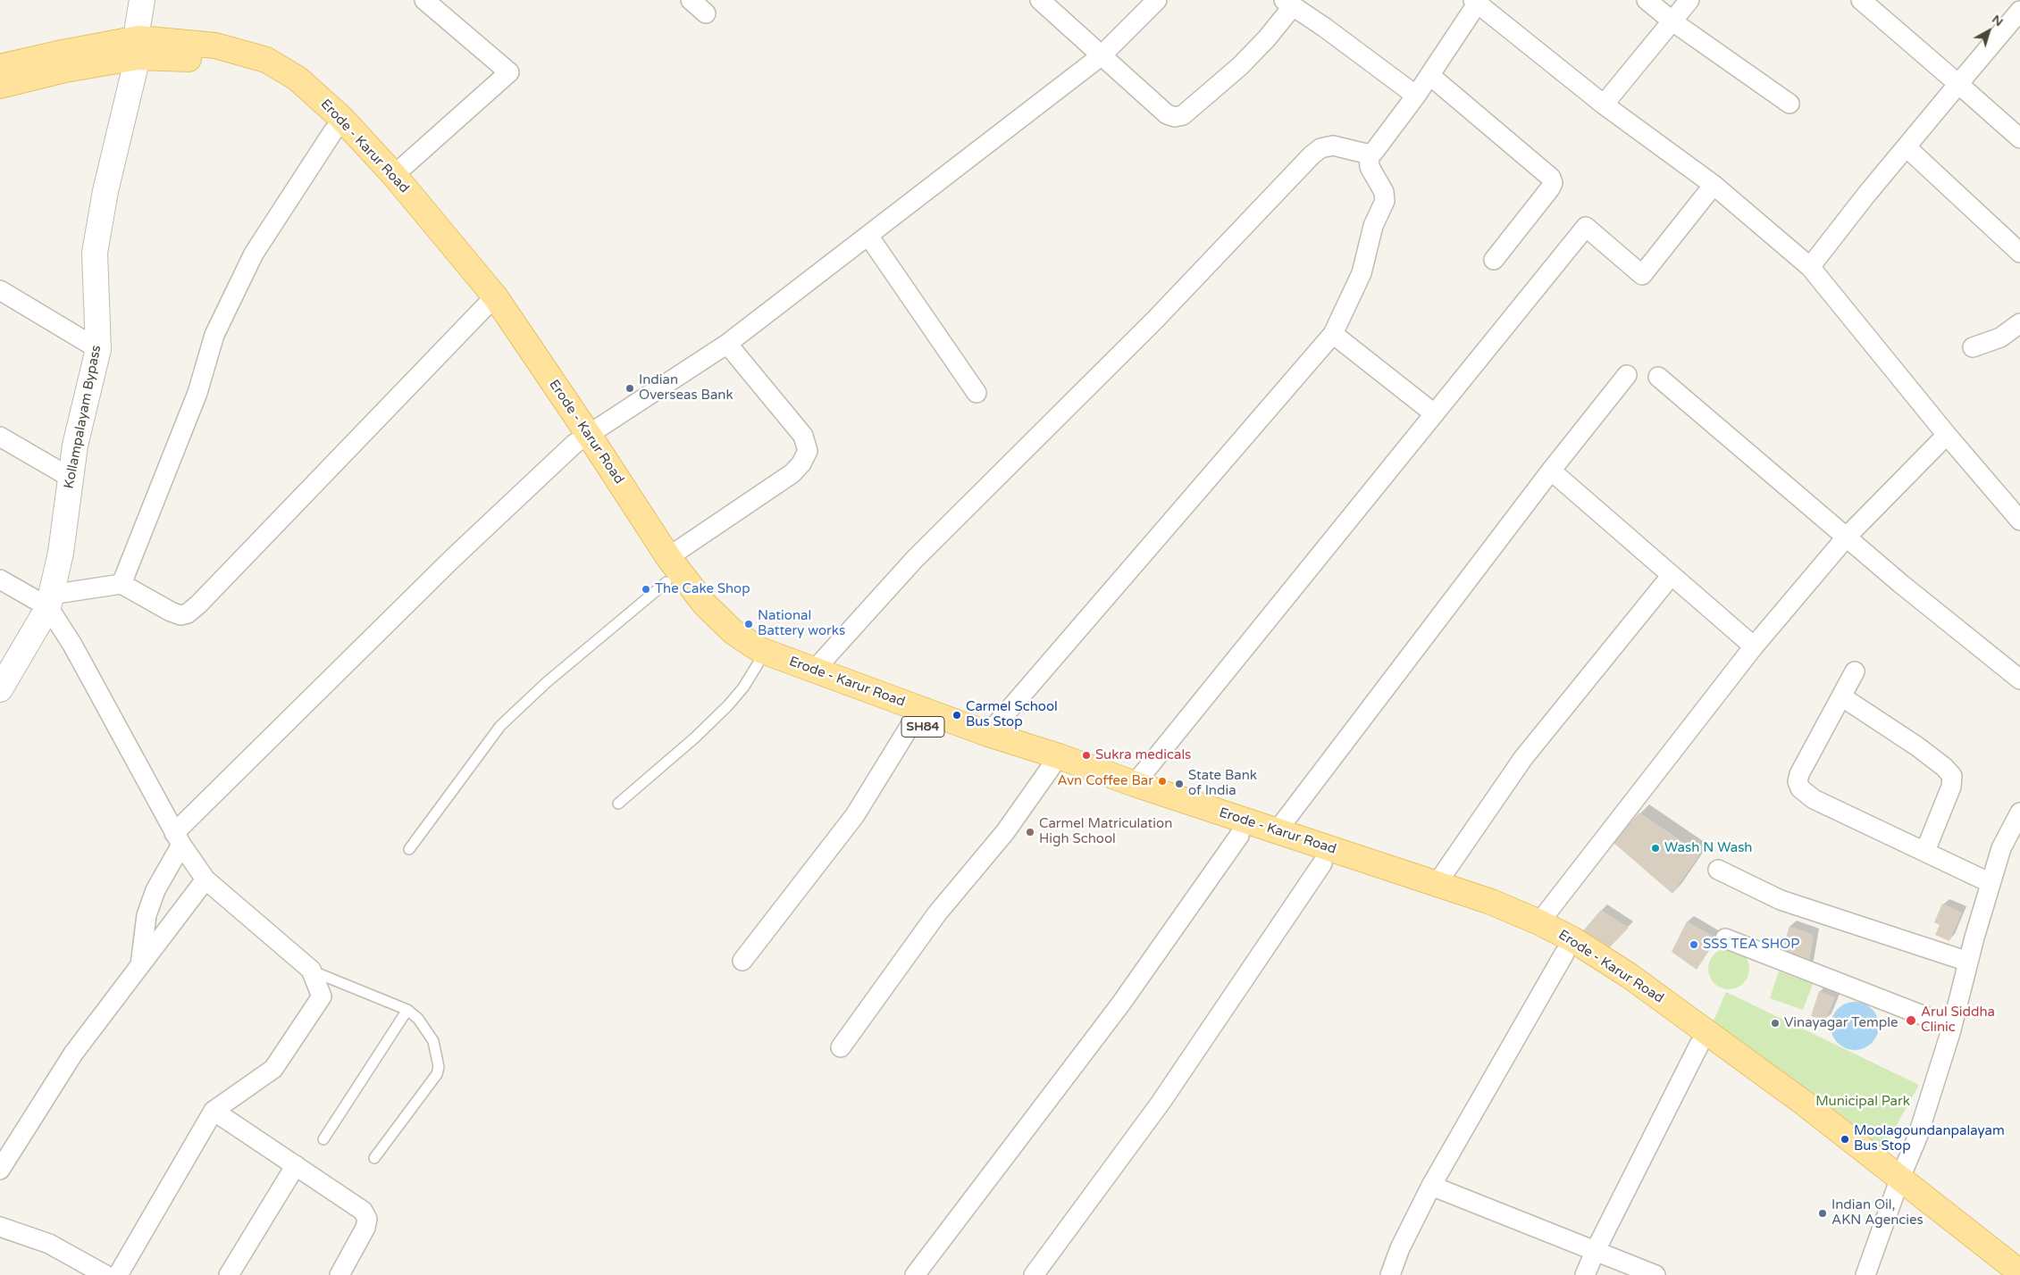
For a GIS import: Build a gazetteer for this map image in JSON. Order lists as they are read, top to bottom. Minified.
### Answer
{"streets":{"main road":["Erode - Karur Road","SH84"],"street":["Kollampalayam Bypass"]},"crossings":[["Erode - Karur Road","Kollampalayam Bypass"]],"parks":["Municipal Park"],"places":["Indian Overseas Bank","The Cake Shop","National Battery works","Carmel School Bus Stop","Sukra medicals","Avn Coffee Bar","State Bank of India","Carmel Matriculation High School","Wash N Wash","SSS TEA SHOP","Arul Siddha Clinic","Vinayagar Temple","Moolagoundanpalayam Bus Stop","Indian Oil, AKN Agencies"],"north":"top right"}
